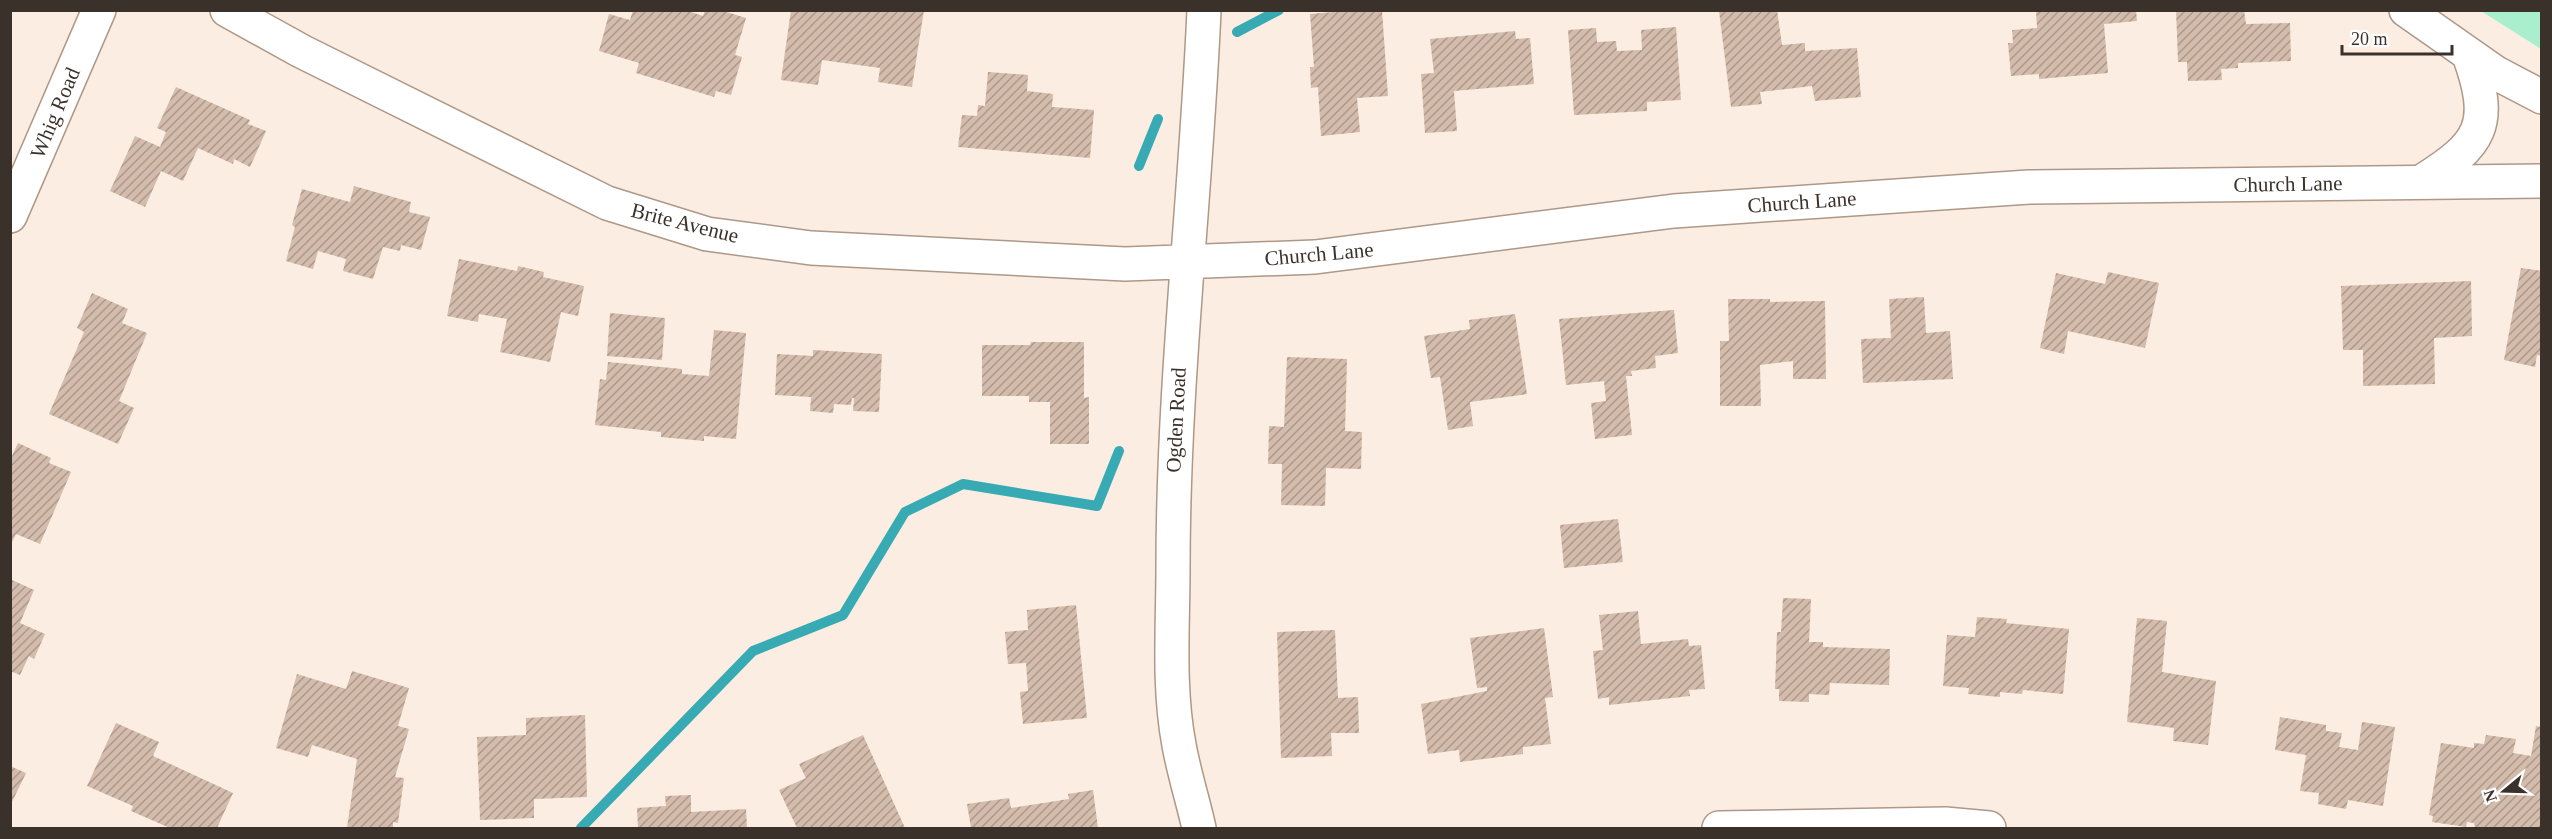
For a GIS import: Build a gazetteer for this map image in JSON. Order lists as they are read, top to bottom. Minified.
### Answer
{"streets":{"street":["Whig Road","Church Lane","Brite Avenue","Ogden Road"]},"crossings":[["Church Lane","Brite Avenue"],["Church Lane","Ogden Road"],["Brite Avenue","Ogden Road"]],"scale_bar":"20 m","north":"left"}
